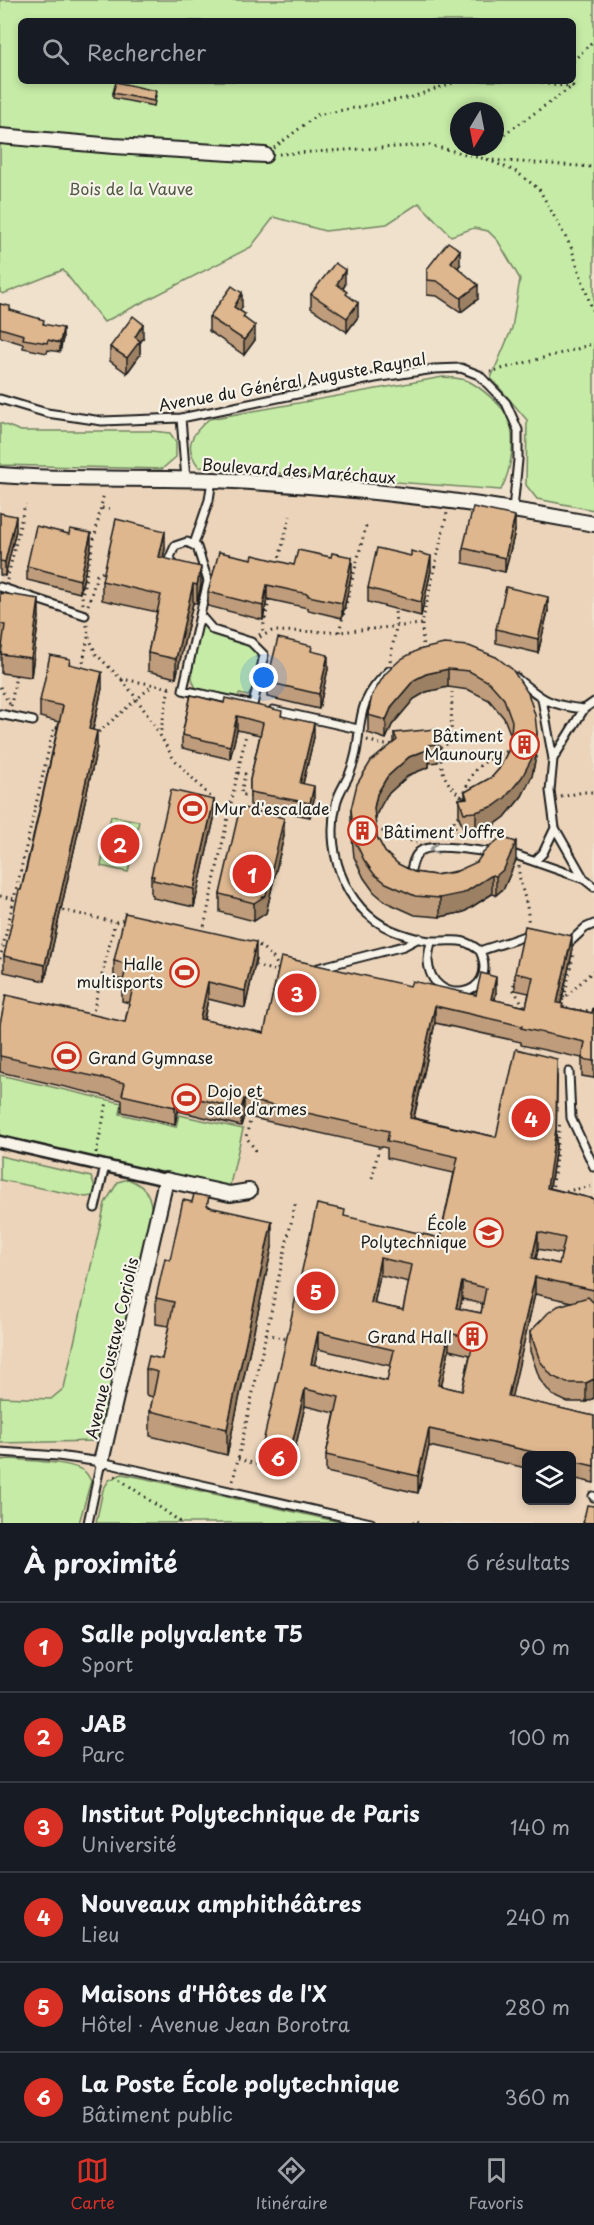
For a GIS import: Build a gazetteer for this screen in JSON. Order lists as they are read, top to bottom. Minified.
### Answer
{"streets":{"street":["Boulevard des Maréchaux","Avenue Gustave Coriolis"],"lane":["Avenue du Général Auguste Raynal"]},"parks":["Bois de la Vauve"],"places":{"building":["Bâtiment Maunoury","Bâtiment Joffre","Grand Hall"],"sports":["Mur d'escalade","Halle multisports","Grand Gymnase","Dojo et salle d'armes"],"school or university":["École Polytechnique"]},"north":"bottom","page":{"search":"Rechercher","pins":["2","1","3","4","5","6"],"heading":["À proximité","6 résultats"],"list":[{"mark":"1","name":"Salle polyvalente T5","note":"Sport","value":"90 m"},{"mark":"2","name":"JAB","note":"Parc","value":"100 m"},{"mark":"3","name":"Institut Polytechnique de Paris","note":"Université","value":"140 m"},{"mark":"4","name":"Nouveaux amphithéâtres","note":"Lieu","value":"240 m"},{"mark":"5","name":"Maisons d'Hôtes de l'X","note":"Hôtel · Avenue Jean Borotra","value":"280 m"},{"mark":"6","name":"La Poste École polytechnique","note":"Bâtiment public","value":"360 m"}],"nav":["Carte","Itinéraire","Favoris"]}}
